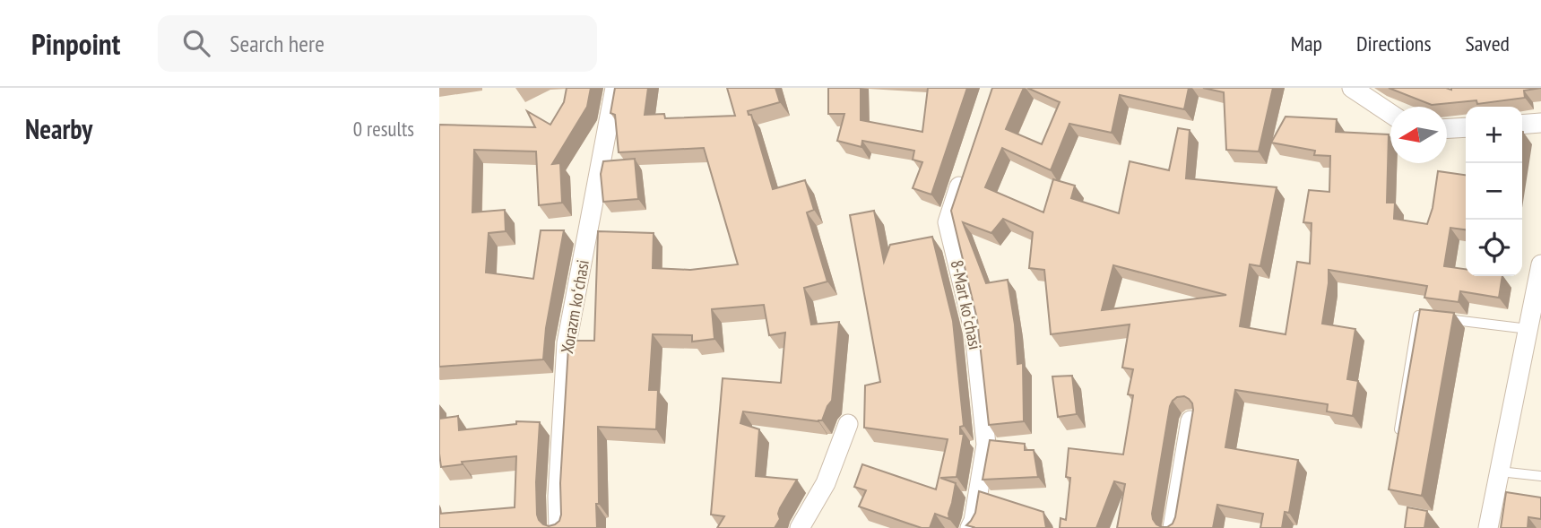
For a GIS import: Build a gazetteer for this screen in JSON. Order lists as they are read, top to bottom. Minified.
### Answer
{"streets":{"street":["8-Mart koʻchasi","Xorazm koʻchasi"]},"north":"left","page":{"header":"Pinpoint","search":"Search here","nav":["Map","Directions","Saved"],"heading":["Nearby","0 results"],"map_buttons":["+","−"]}}
